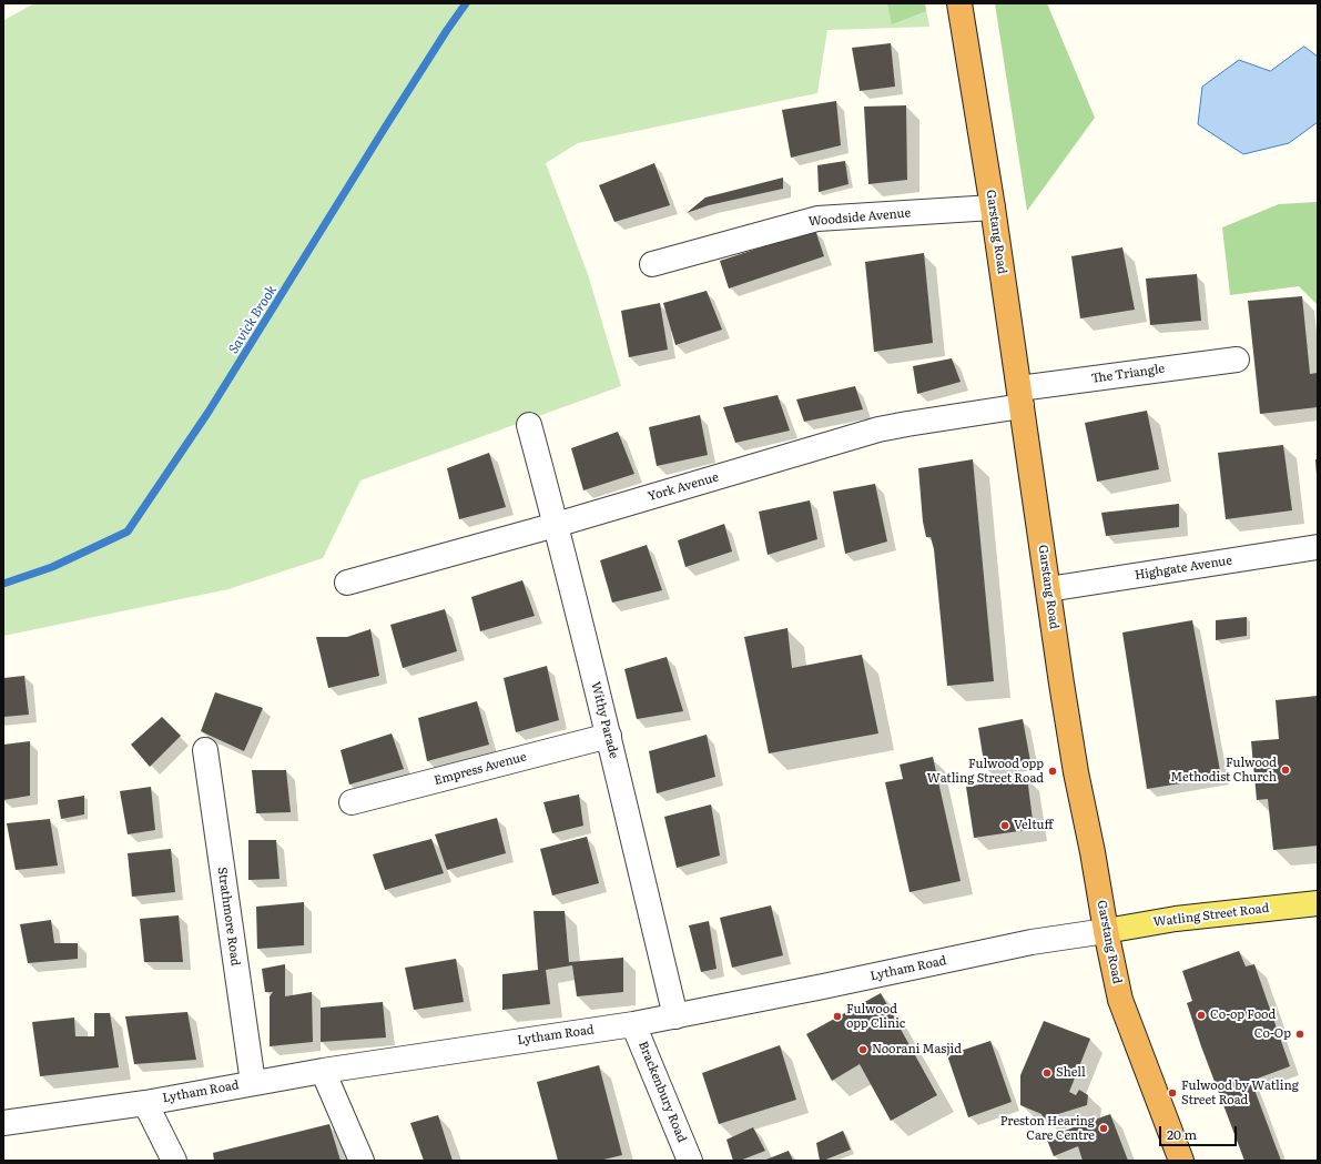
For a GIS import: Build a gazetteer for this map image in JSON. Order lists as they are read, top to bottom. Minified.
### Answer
{"streets":{"highway":["Garstang Road"],"main road":["Watling Street Road"],"street":["Woodside Avenue","The Triangle","York Avenue","Highgate Avenue","Withy Parade","Empress Avenue","Strathmore Road","Lytham Road","Brackenbury Road"]},"crossings":[["Woodside Avenue","Garstang Road"],["Garstang Road","The Triangle"],["Garstang Road","York Avenue"],["Garstang Road","Highgate Avenue"],["Garstang Road","Watling Street Road"],["Garstang Road","Lytham Road"],["The Triangle","York Avenue"],["York Avenue","Withy Parade"],["Withy Parade","Empress Avenue"],["Withy Parade","Lytham Road"],["Watling Street Road","Lytham Road"],["Strathmore Road","Lytham Road"],["Lytham Road","Brackenbury Road"]],"water":["Savick Brook"],"places":["Fulwood Methodist Church","Fulwood opp Watling Street Road","Veltuff","Co-op Food","Fulwood opp Clinic","Co-Op","Noorani Masjid","Shell","Fulwood by Watling Street Road","Preston Hearing Care Centre"],"scale_bar":"20 m"}
